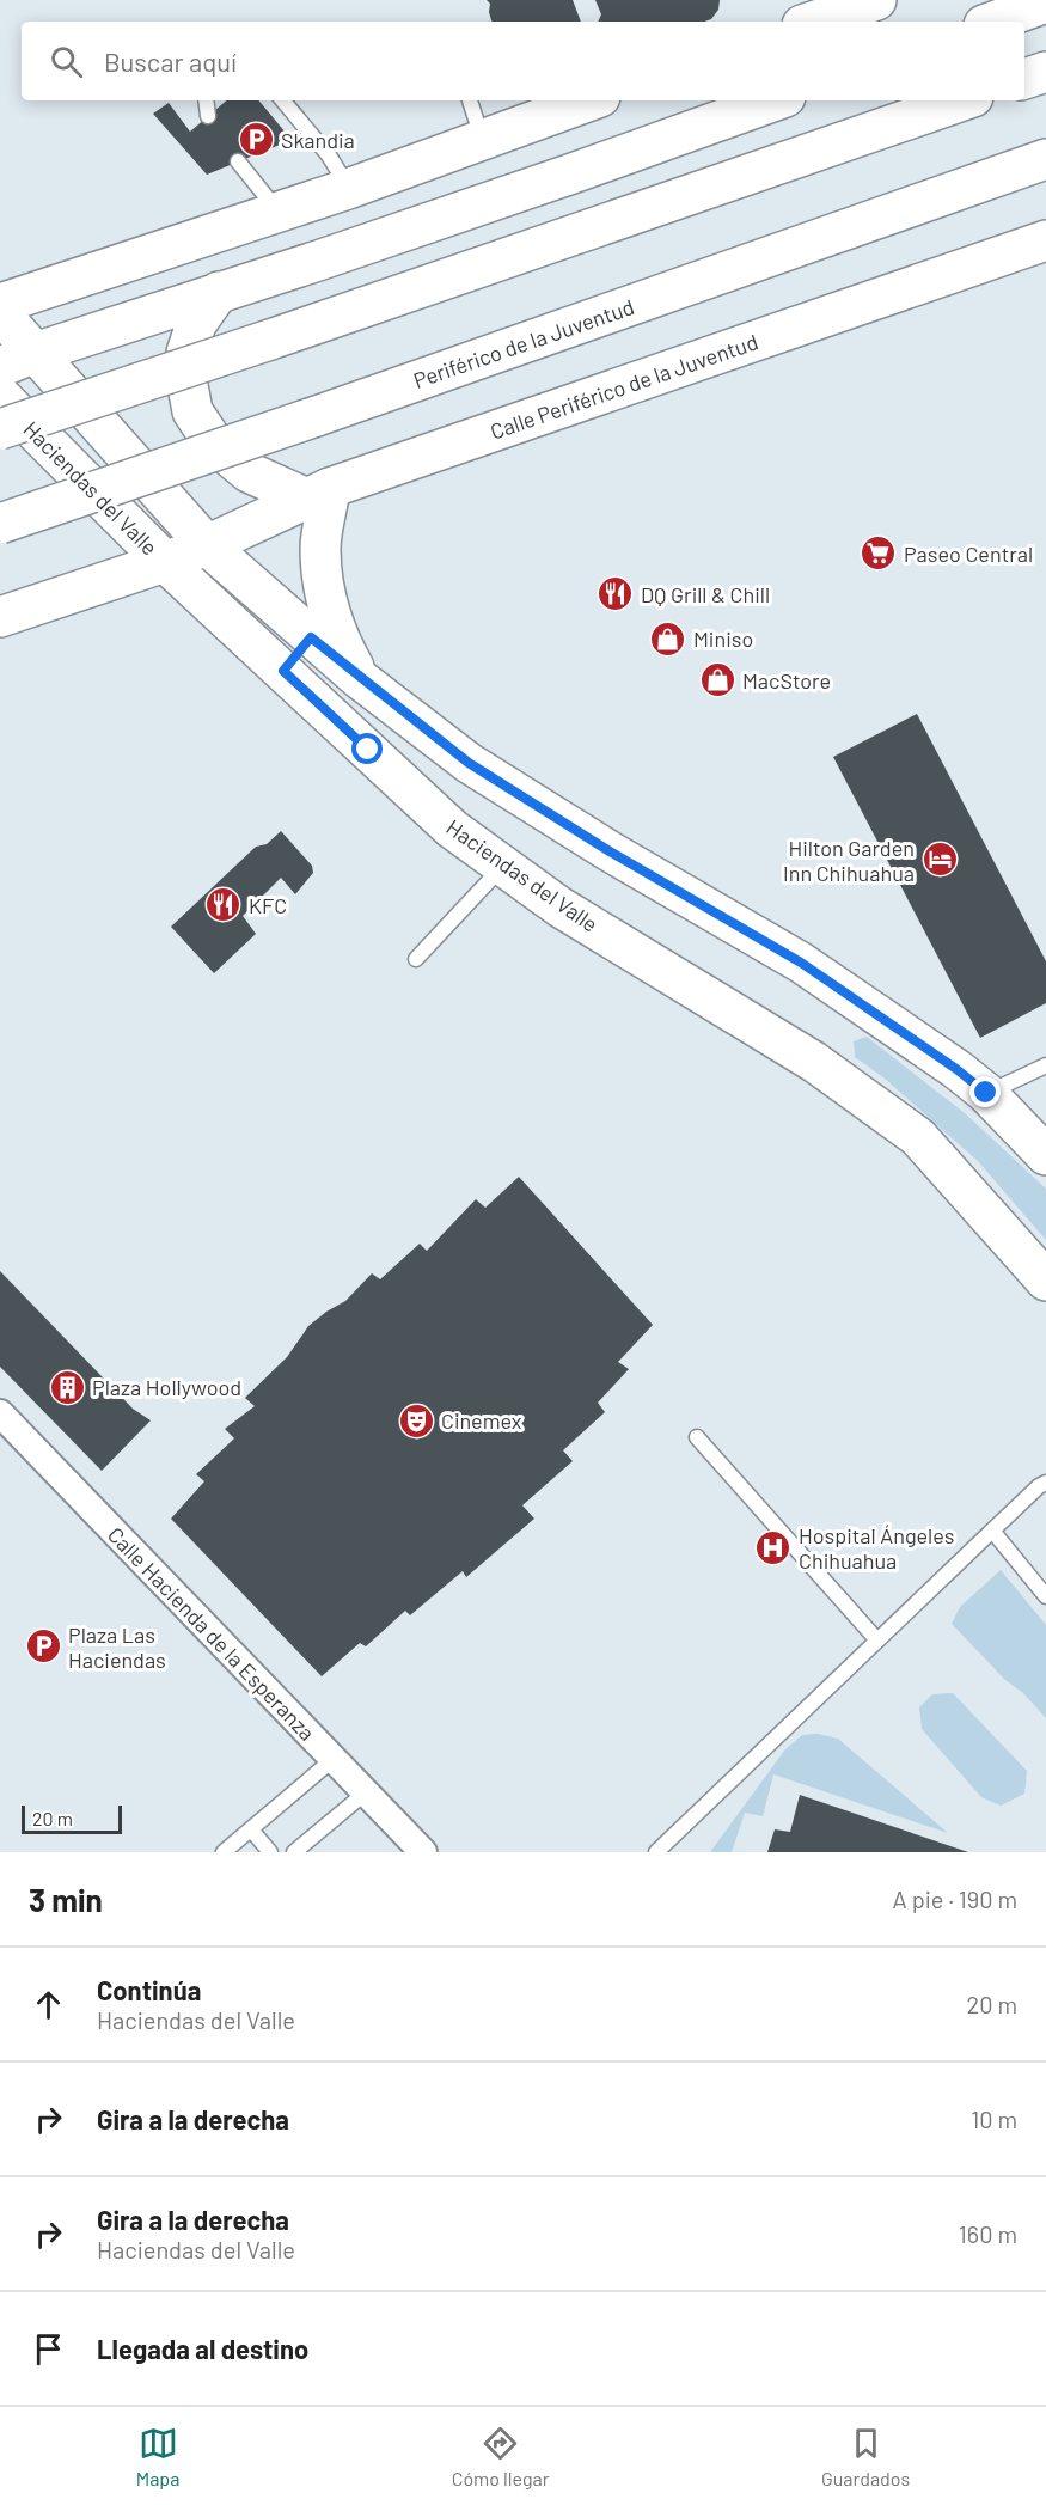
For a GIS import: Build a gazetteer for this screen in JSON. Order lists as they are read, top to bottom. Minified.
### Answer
{"streets":{"main road":["Periférico de la Juventud","Calle Periférico de la Juventud","Haciendas del Valle"],"street":["Calle Hacienda de la Esperanza"]},"crossings":[["Calle Periférico de la Juventud","Haciendas del Valle"]],"places":{"parking":["Skandia","Plaza Las Haciendas"],"supermarket":["Paseo Central"],"restaurant":["DQ Grill & Chill","KFC"],"shop":["Miniso","MacStore"],"hotel":["Hilton Garden Inn Chihuahua"],"building":["Plaza Hollywood"],"theatre":["Cinemex"],"hospital":["Hospital Ángeles Chihuahua"]},"scale_bar":"20 m","page":{"search":"Buscar aquí","scale":"20 m","heading":["3 min","A pie · 190 m"],"list":[["Continúa","Haciendas del Valle","20 m"],["Gira a la derecha","10 m"],["Gira a la derecha","Haciendas del Valle","160 m"],"Llegada al destino"],"nav":["Mapa","Cómo llegar","Guardados"]}}
